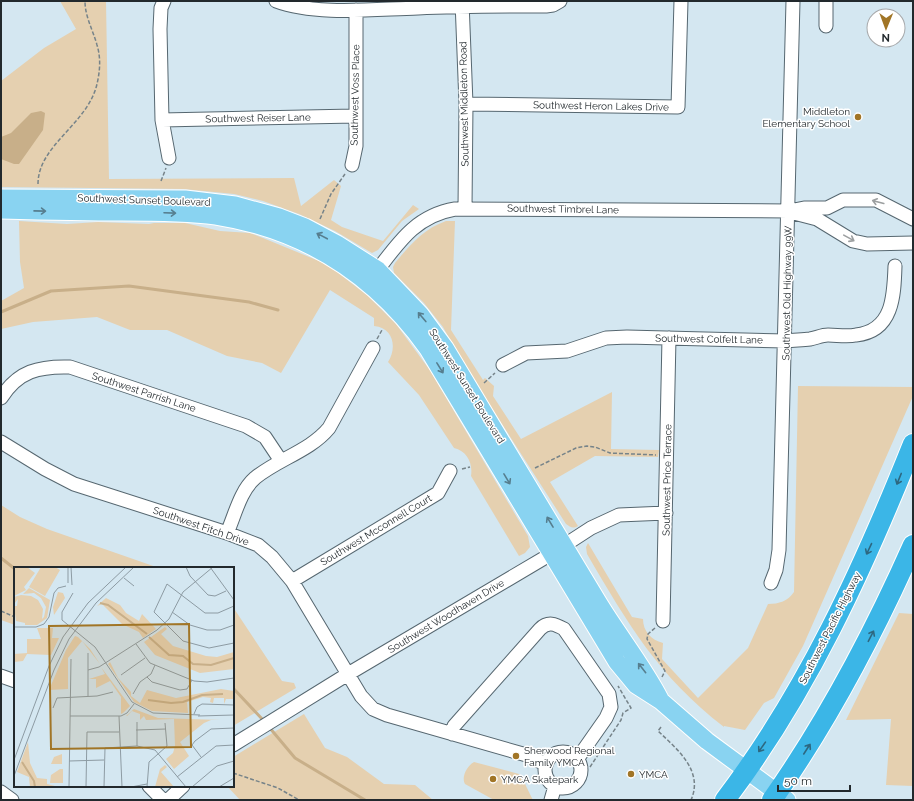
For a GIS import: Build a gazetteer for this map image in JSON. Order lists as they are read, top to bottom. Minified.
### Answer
{"streets":{"highway":["Southwest Pacific Highway"],"main road":["Southwest Sunset Boulevard"],"street":["Southwest Voss Place","Southwest Middleton Road","Southwest Heron Lakes Drive","Southwest Reiser Lane","Southwest Timbrel Lane","Southwest Old Highway 99W","Southwest Colfelt Lane","Southwest Parrish Lane","Southwest Price Terrace","Southwest Fitch Drive","Southwest Mcconnell Court","Southwest Woodhaven Drive"]},"crossings":[["Southwest Voss Place","Southwest Reiser Lane"],["Southwest Middleton Road","Southwest Heron Lakes Drive"],["Southwest Middleton Road","Southwest Timbrel Lane"],["Southwest Sunset Boulevard","Southwest Timbrel Lane"],["Southwest Sunset Boulevard","Southwest Woodhaven Drive"],["Southwest Sunset Boulevard","Southwest Pacific Highway"],["Southwest Timbrel Lane","Southwest Old Highway 99W"],["Southwest Old Highway 99W","Southwest Colfelt Lane"],["Southwest Colfelt Lane","Southwest Price Terrace"],["Southwest Price Terrace","Southwest Woodhaven Drive"],["Southwest Fitch Drive","Southwest Mcconnell Court"],["Southwest Fitch Drive","Southwest Woodhaven Drive"]],"places":["Middleton Elementary School","Sherwood Regional Family YMCA","YMCA","YMCA Skatepark"],"scale_bar":"50 m","north":"bottom"}
